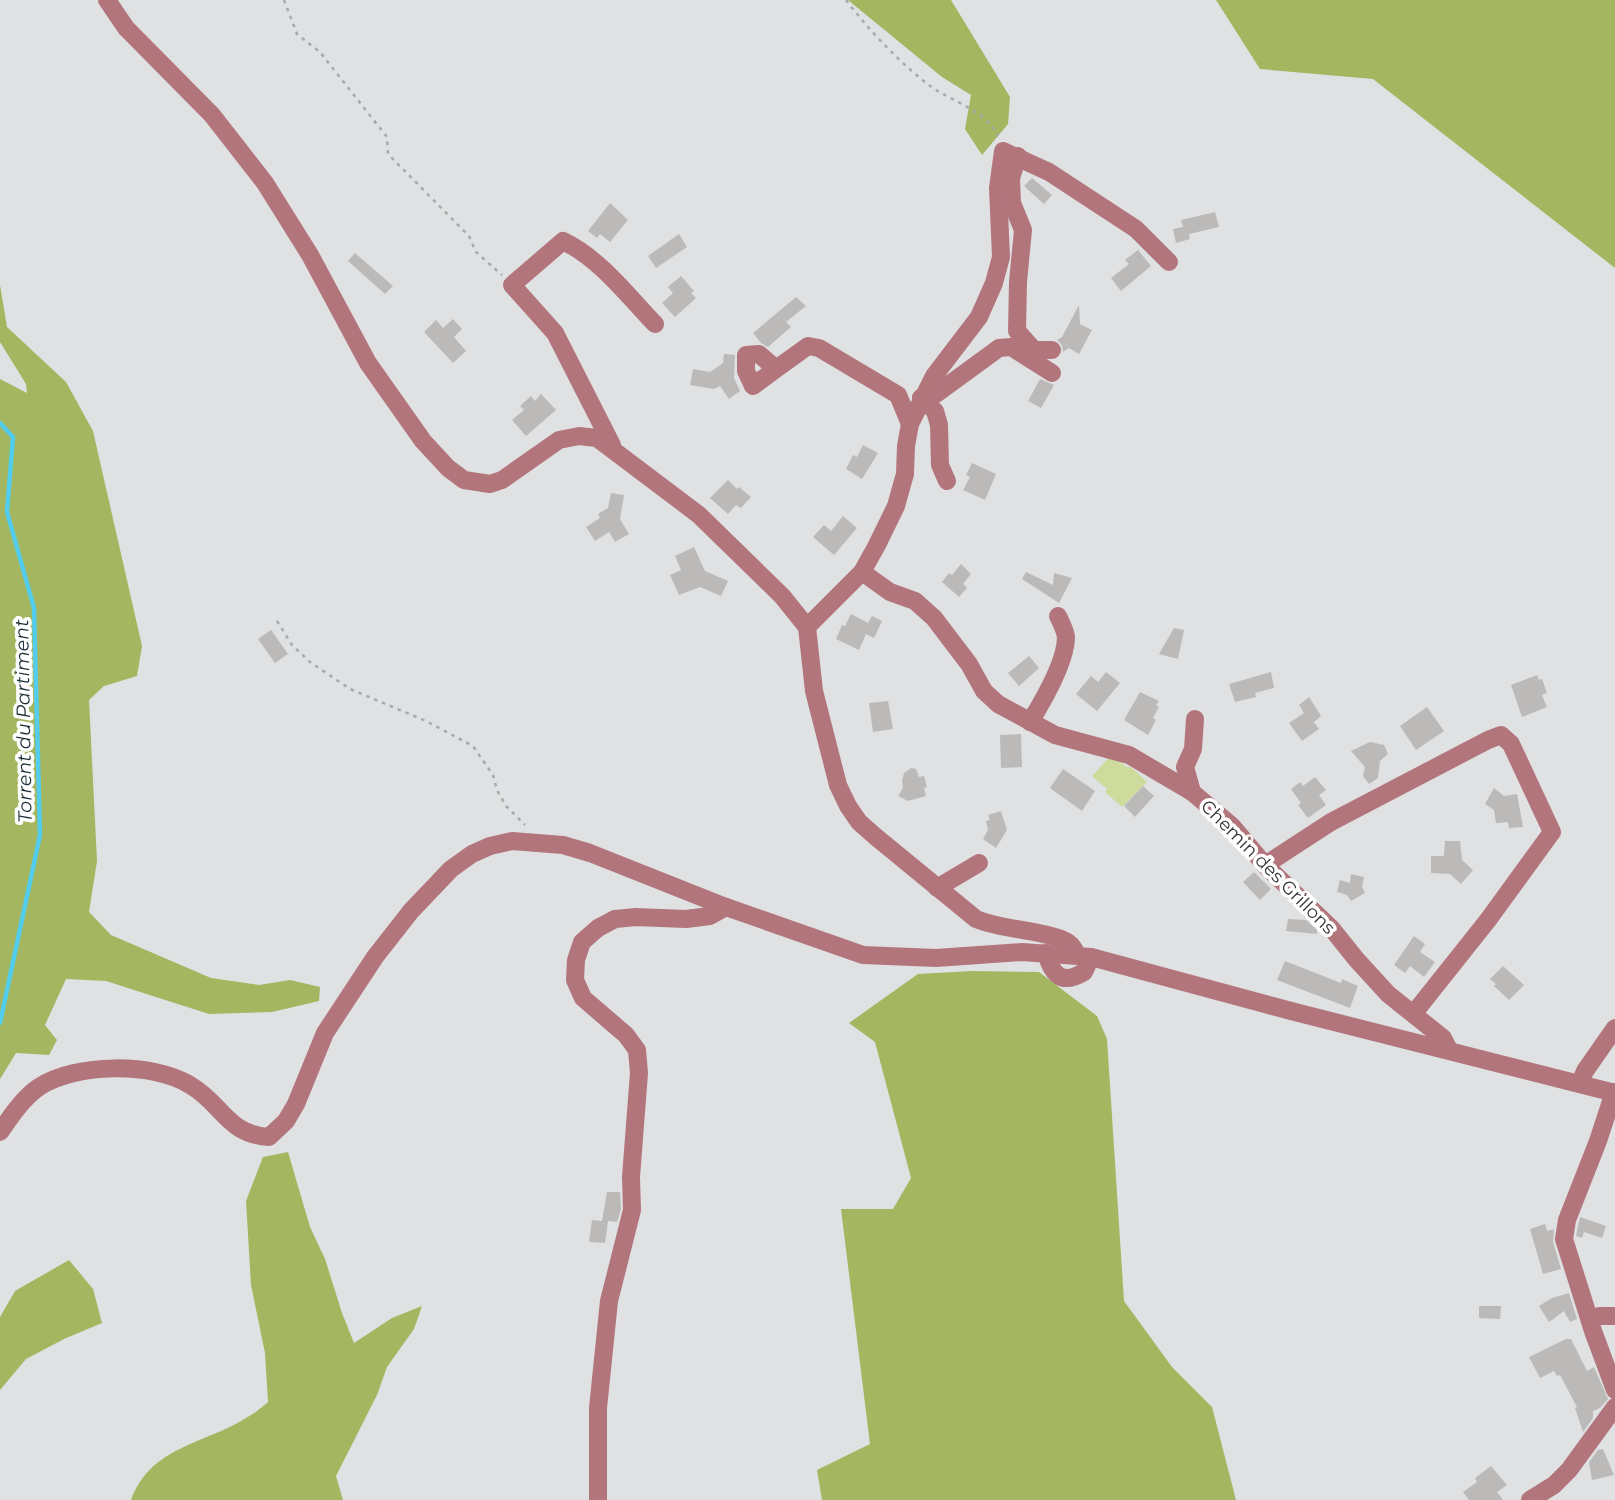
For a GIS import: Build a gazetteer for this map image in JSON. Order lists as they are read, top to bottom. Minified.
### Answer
{"streets":{"street":["Chemin des Grillons"]},"water":["Torrent du Partiment"]}
